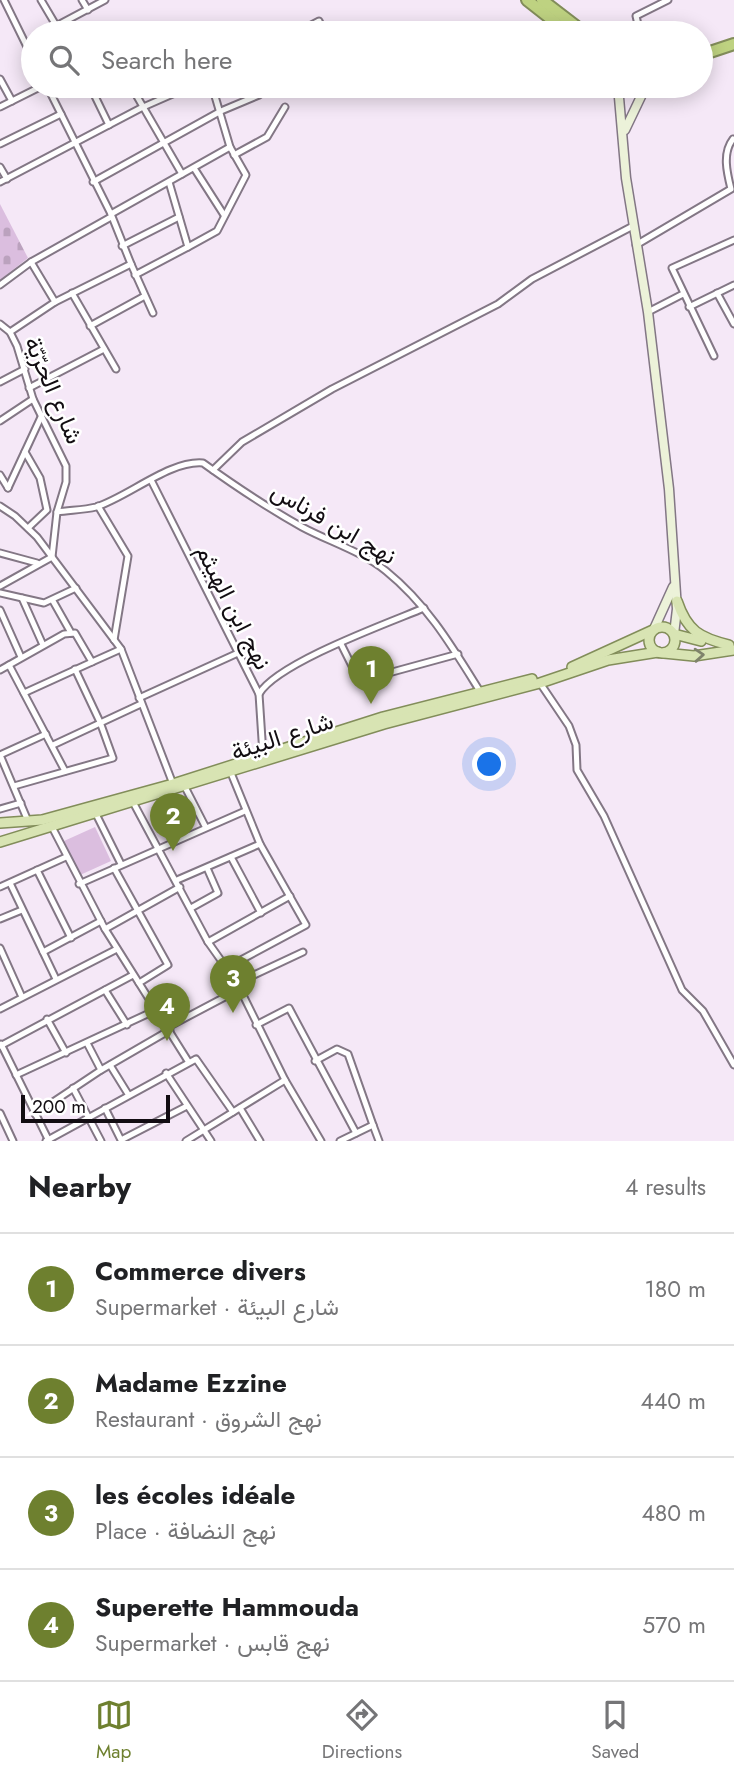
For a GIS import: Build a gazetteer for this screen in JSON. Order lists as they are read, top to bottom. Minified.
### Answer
{"streets":{"main road":["شارع البيئة"],"street":["شارع الحرّيّة","نهج ابن فرناس","نهج ابن الهيثم"]},"crossings":[["نهج ابن فرناس","نهج ابن الهيثم"],["نهج ابن فرناس","شارع البيئة"],["نهج ابن الهيثم","شارع البيئة"]],"scale_bar":"200 m","page":{"search":"Search here","pins":["1","2","3","4"],"scale":"200 m","heading":["Nearby","4 results"],"list":[{"mark":"1","name":"Commerce divers","note":"Supermarket · شارع البيئة","value":"180 m"},{"mark":"2","name":"Madame Ezzine","note":"Restaurant · نهج الشروق","value":"440 m"},{"mark":"3","name":"les écoles idéale","note":"Place · نهج النضافة","value":"480 m"},{"mark":"4","name":"Superette Hammouda","note":"Supermarket · نهج قابس","value":"570 m"}],"nav":["Map","Directions","Saved"]}}
